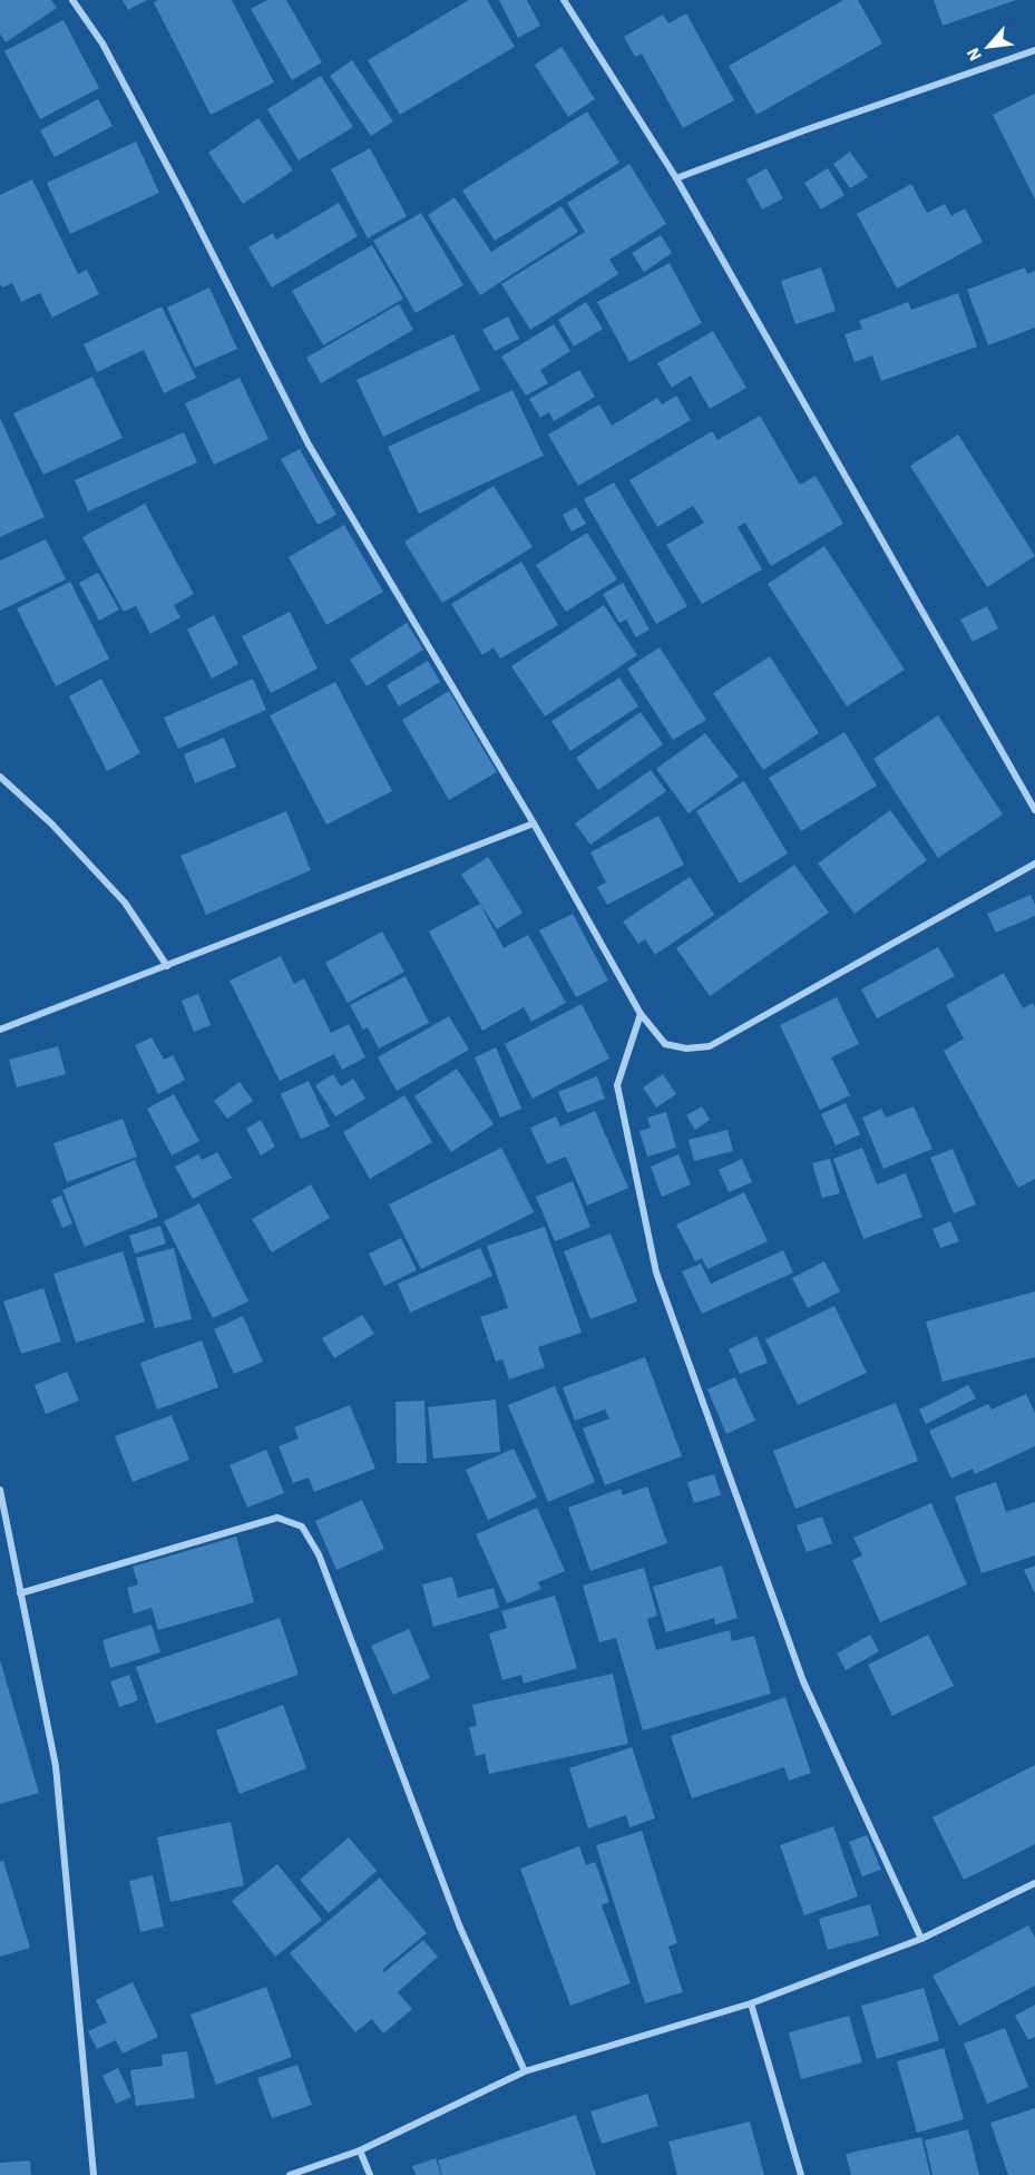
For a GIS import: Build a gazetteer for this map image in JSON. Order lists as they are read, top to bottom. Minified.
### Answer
{"north":"bottom left"}
